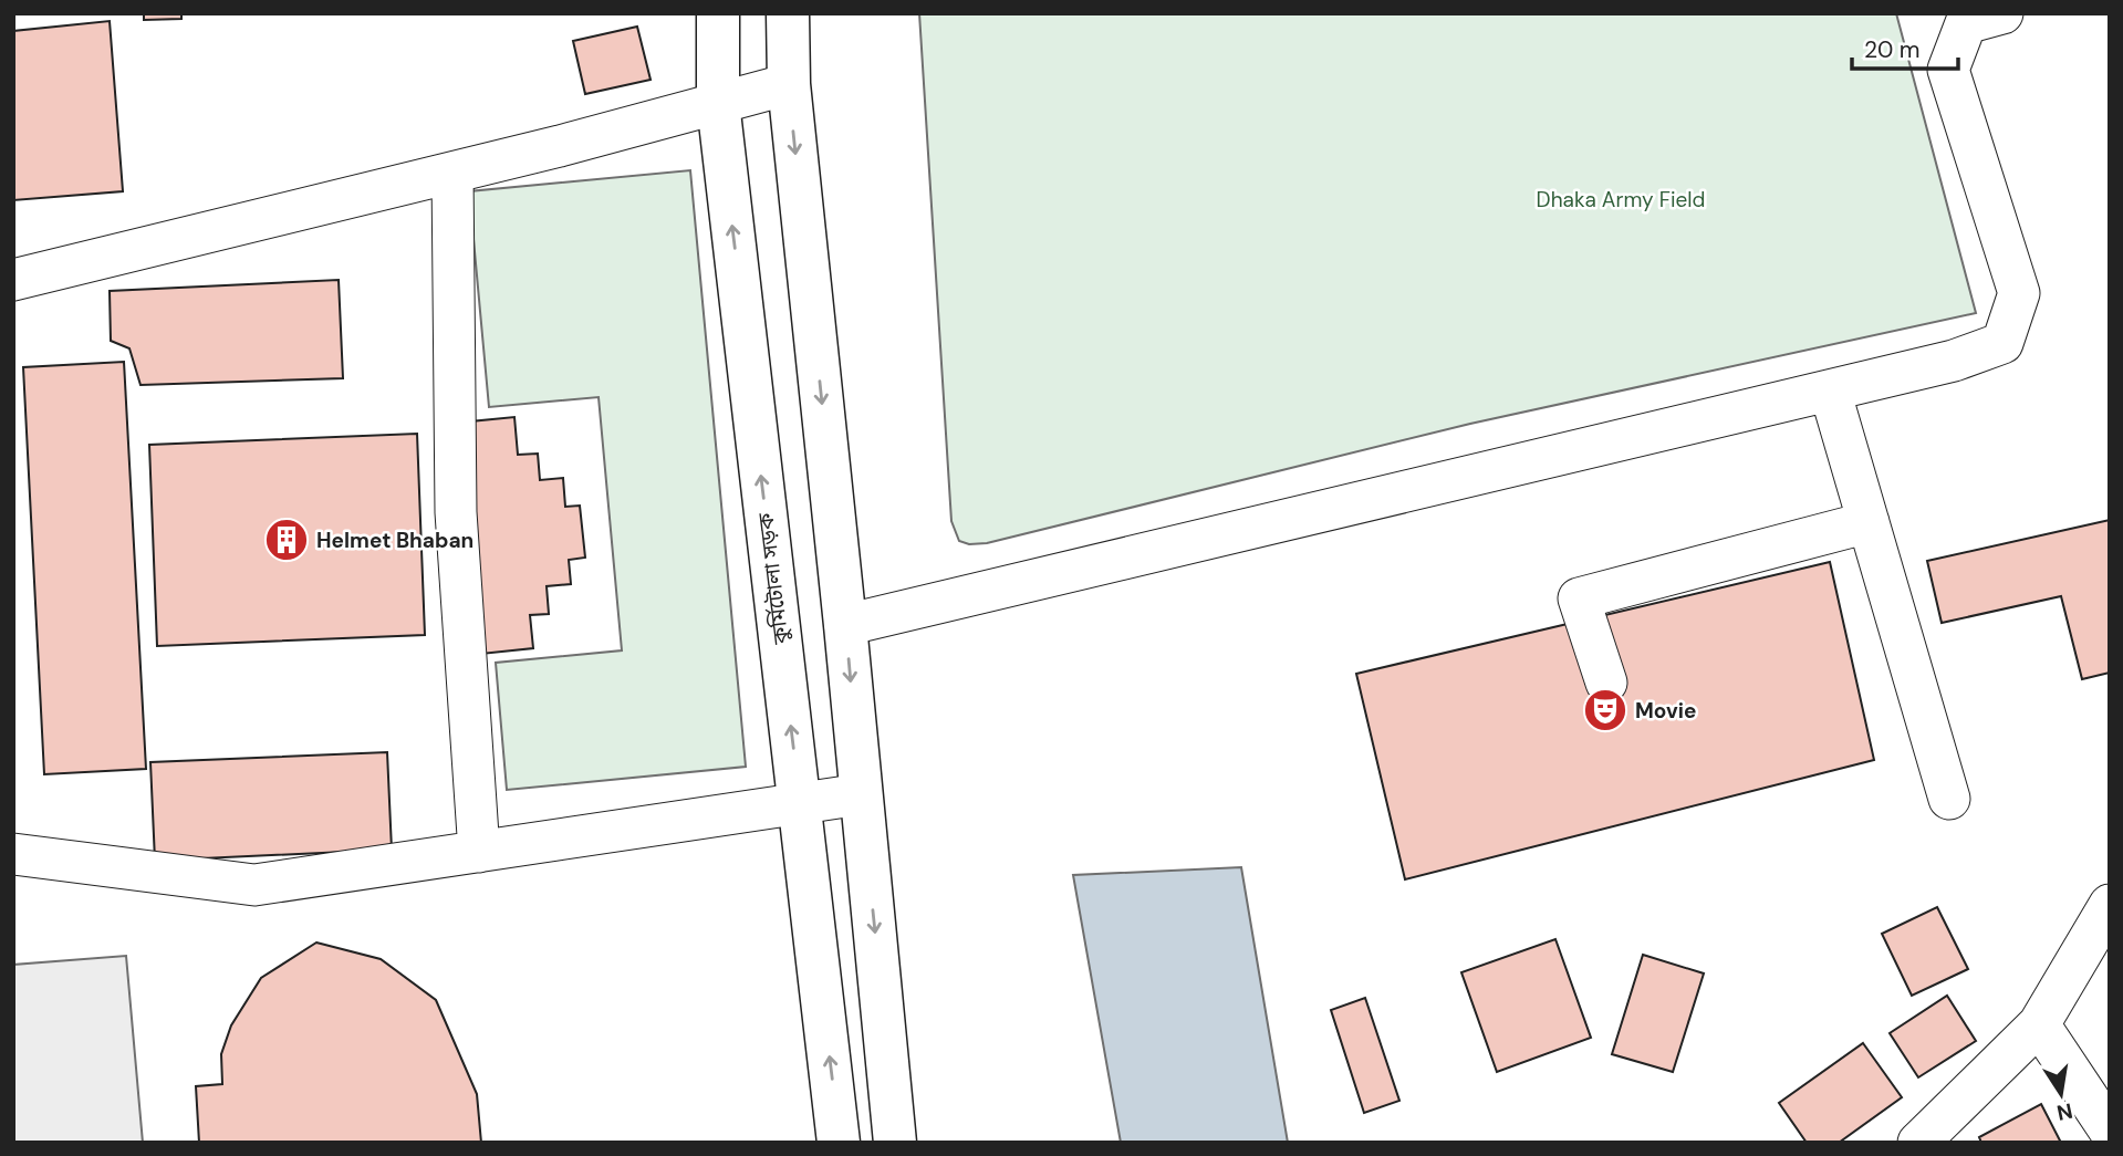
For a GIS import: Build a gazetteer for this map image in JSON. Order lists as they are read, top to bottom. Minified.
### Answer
{"streets":{"main road":["কুর্মিটোলা সড়ক"]},"parks":["Dhaka Army Field"],"places":{"building":["Helmet Bhaban"],"theatre":["Movie"]},"scale_bar":"20 m","north":"bottom"}
